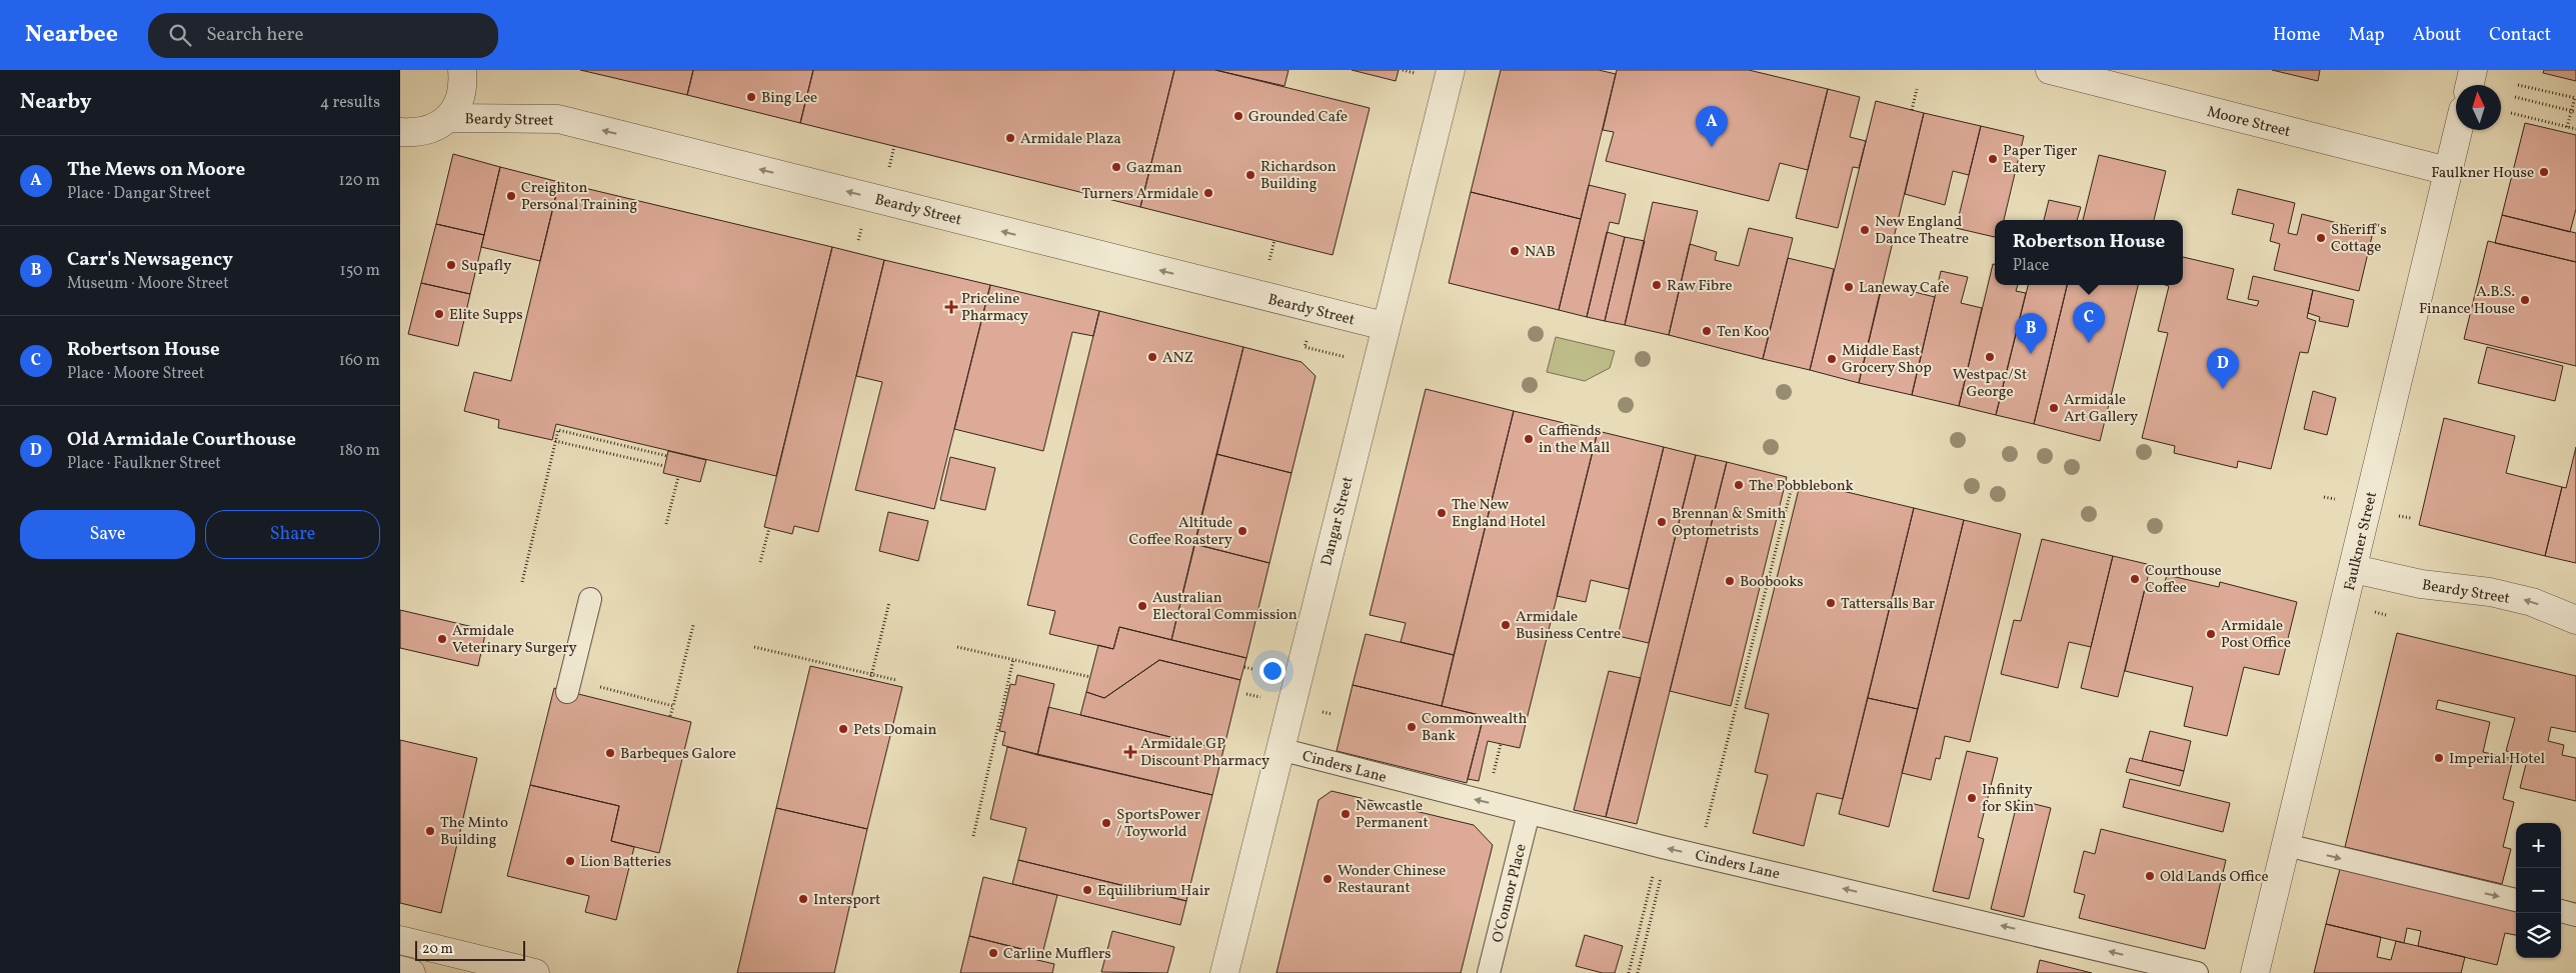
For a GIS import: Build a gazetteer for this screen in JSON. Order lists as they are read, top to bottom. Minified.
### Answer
{"streets":{"street":["Beardy Street","Moore Street","Dangar Street","Faulkner Street"],"lane":["Cinders Lane","O'Connor Place"]},"crossings":[["Beardy Street","Dangar Street"],["Beardy Street","Faulkner Street"],["Moore Street","Faulkner Street"],["Dangar Street","Cinders Lane"],["Cinders Lane","O'Connor Place"]],"one_way":["Beardy Street","Cinders Lane"],"places":{"other":["Bing Lee","Grounded Cafe","Armidale Plaza","Paper Tiger Eatery","Gazman","Faulkner House","Richardson Building","Turners Armidale","Creighton Personal Training","New England Dance Theatre","Sheriff's Cottage","NAB","Supafly","Raw Fibre","Laneway Cafe","A.B.S. Finance House","Elite Supps","Ten Koo","ANZ","Westpac/St George","Middle East Grocery Shop","Armidale Art Gallery","Caffiends in the Mall","The Pobblebonk","The New England Hotel","Brennan & Smith Optometrists","Altitude Coffee Roastery","Courthouse Coffee","Boobooks","Tattersalls Bar","Australian Electoral Commission","Armidale Business Centre","Armidale Post Office","Armidale Veterinary Surgery","Commonwealth Bank","Pets Domain","Barbeques Galore","Imperial Hotel","Infinity for Skin","Newcastle Permanent","SportsPower / Toyworld","The Minto Building","Lion Batteries","Old Lands Office","Wonder Chinese Restaurant","Equilibrium Hair","Intersport","Carline Mufflers"],"health":["Priceline Pharmacy","Armidale GP Discount Pharmacy"]},"scale_bar":"20 m","north":"top","page":{"header":"Nearbee","search":"Search here","nav":["Home","Map","About","Contact"],"heading":["Nearby","4 results"],"pins":["A","C","B","D"],"list":[{"mark":"A","name":"The Mews on Moore","note":"Place · Dangar Street","value":"120 m"},{"mark":"B","name":"Carr's Newsagency","note":"Museum · Moore Street","value":"150 m"},{"mark":"C","name":"Robertson House","note":"Place · Moore Street","value":"160 m"},{"mark":"D","name":"Old Armidale Courthouse","note":"Place · Faulkner Street","value":"180 m"}],"popup":["Robertson House","Place"],"buttons":["Save","Share"],"map_buttons":["+","−"],"scale":"20 m"}}
